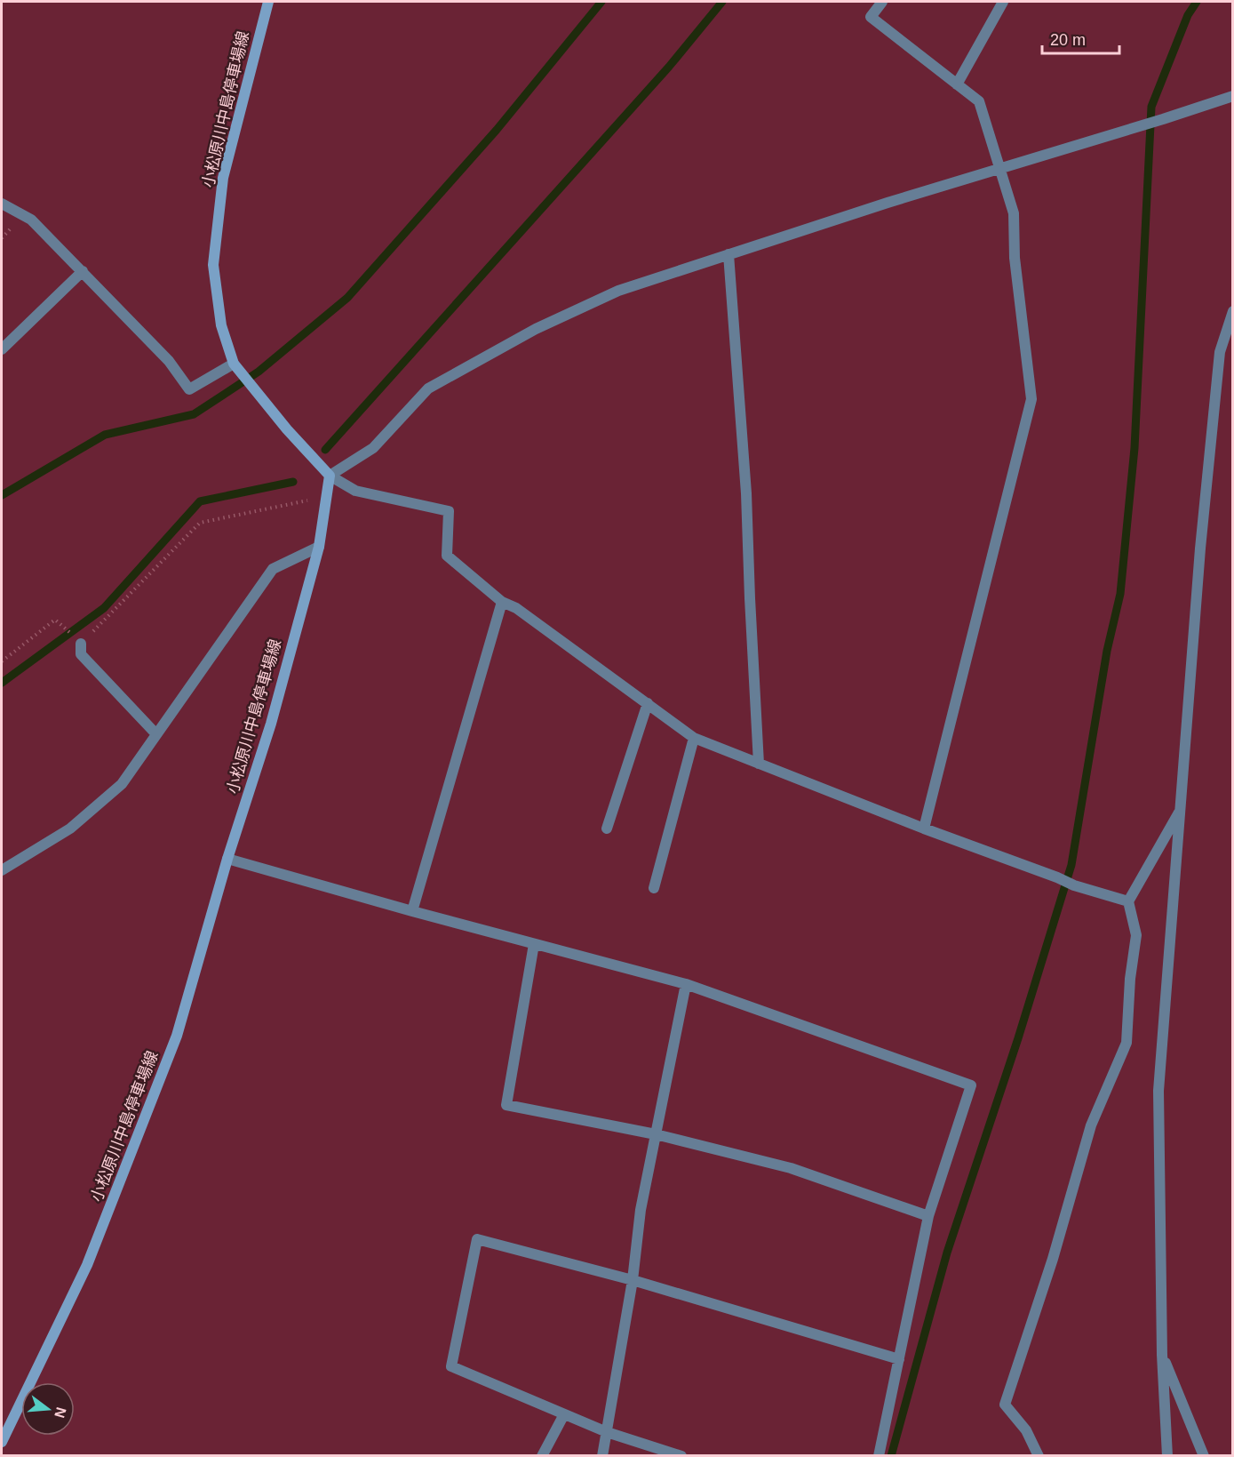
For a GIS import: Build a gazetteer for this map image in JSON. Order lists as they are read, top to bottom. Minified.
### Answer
{"streets":{"main road":["小松原川中島停車場線"]},"scale_bar":"20 m","north":"right"}
